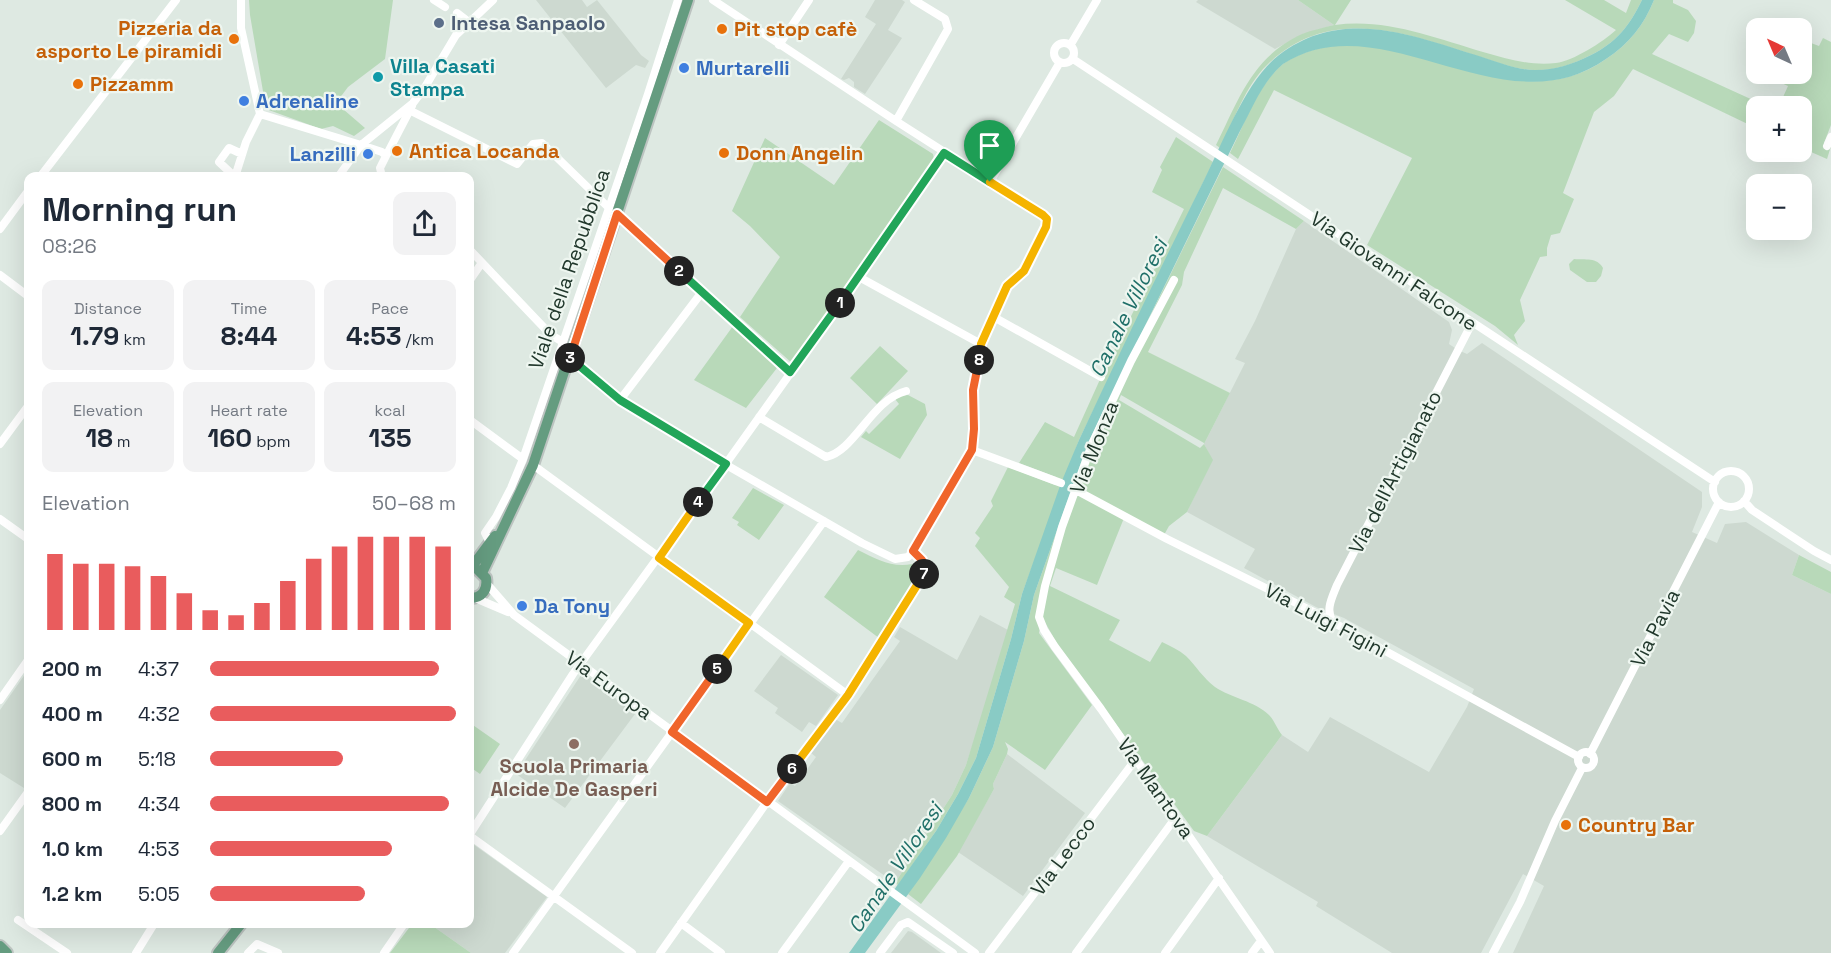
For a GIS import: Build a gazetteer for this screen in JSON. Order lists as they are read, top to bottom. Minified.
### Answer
{"streets":{"main road":["Viale della Repubblica"],"street":["Via Giovanni Falcone","Via Monza","Via dell'Artigianato","Via Luigi Figini","Via Pavia","Via Europa","Via Mantova","Via Lecco"]},"crossings":[["Via Giovanni Falcone","Via dell'Artigianato"],["Via Giovanni Falcone","Via Pavia"],["Via Monza","Via Luigi Figini"],["Via Monza","Via Mantova"],["Via dell'Artigianato","Via Luigi Figini"],["Via Luigi Figini","Via Pavia"],["Via Mantova","Via Lecco"]],"water":["Canale Villoresi"],"places":["Intesa Sanpaolo","Pit stop cafè","Pizzeria da asporto Le piramidi","Murtarelli","Villa Casati Stampa","Pizzamm","Adrenaline","Antica Locanda","Donn Angelin","Lanzilli","Da Tony","Scuola Primaria Alcide De Gasperi","Country Bar"],"north":"top left","page":{"map_buttons":["+","−"],"heading":["Morning run","08:26"],"pins":["2","1","3","8","4","7","5","6"],"stats":[["Distance","1.79 km"],["Time","8:44"],["Pace","4:53 /km"],["Elevation","18 m"],["Heart rate","160 bpm"],["kcal","135"]],"chart":["Elevation","50–68 m"],"list":[{"name":"200 m","note":"4:37"},{"name":"400 m","note":"4:32"},{"name":"600 m","note":"5:18"},{"name":"800 m","note":"4:34"},{"name":"1.0 km","note":"4:53"},{"name":"1.2 km","note":"5:05"}]}}
